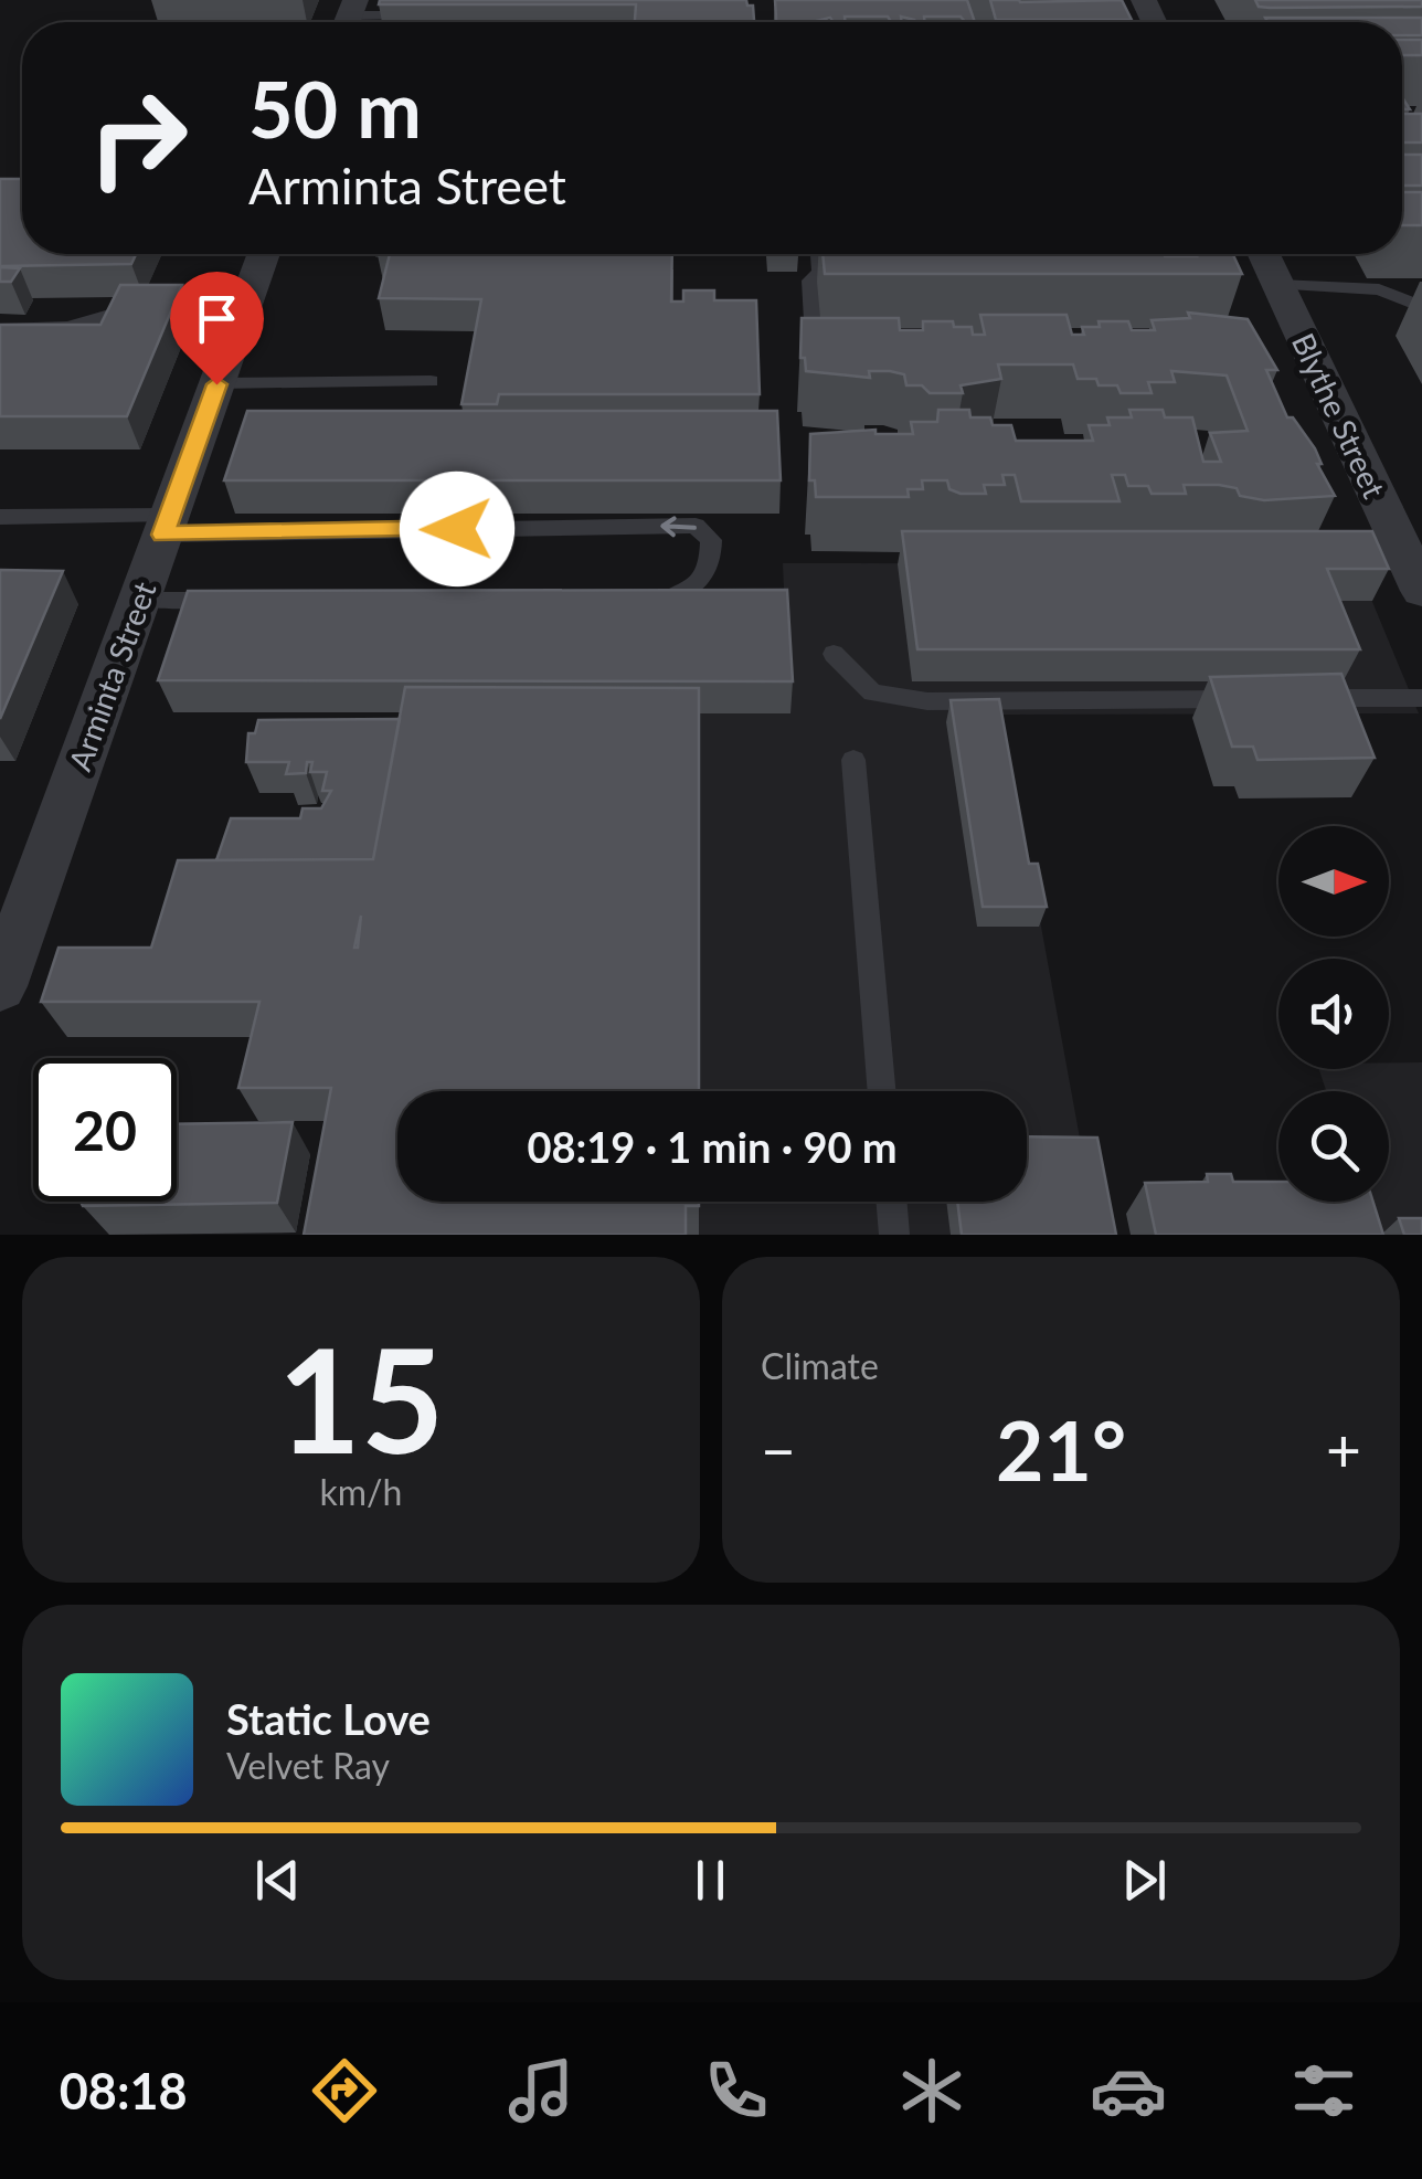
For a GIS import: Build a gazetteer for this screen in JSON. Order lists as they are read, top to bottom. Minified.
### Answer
{"streets":{"street":["Blythe Street","Arminta Street"]},"north":"right","page":{"turn":["50 m","Arminta Street"],"limit":"20","trip":"08:19 · 1 min · 90 m","tile":[["15","km/h"],"Climate"],"heat":["−","21°","+"],"song":["Static Love","Velvet Ray"],"tabs":"08:18"}}
